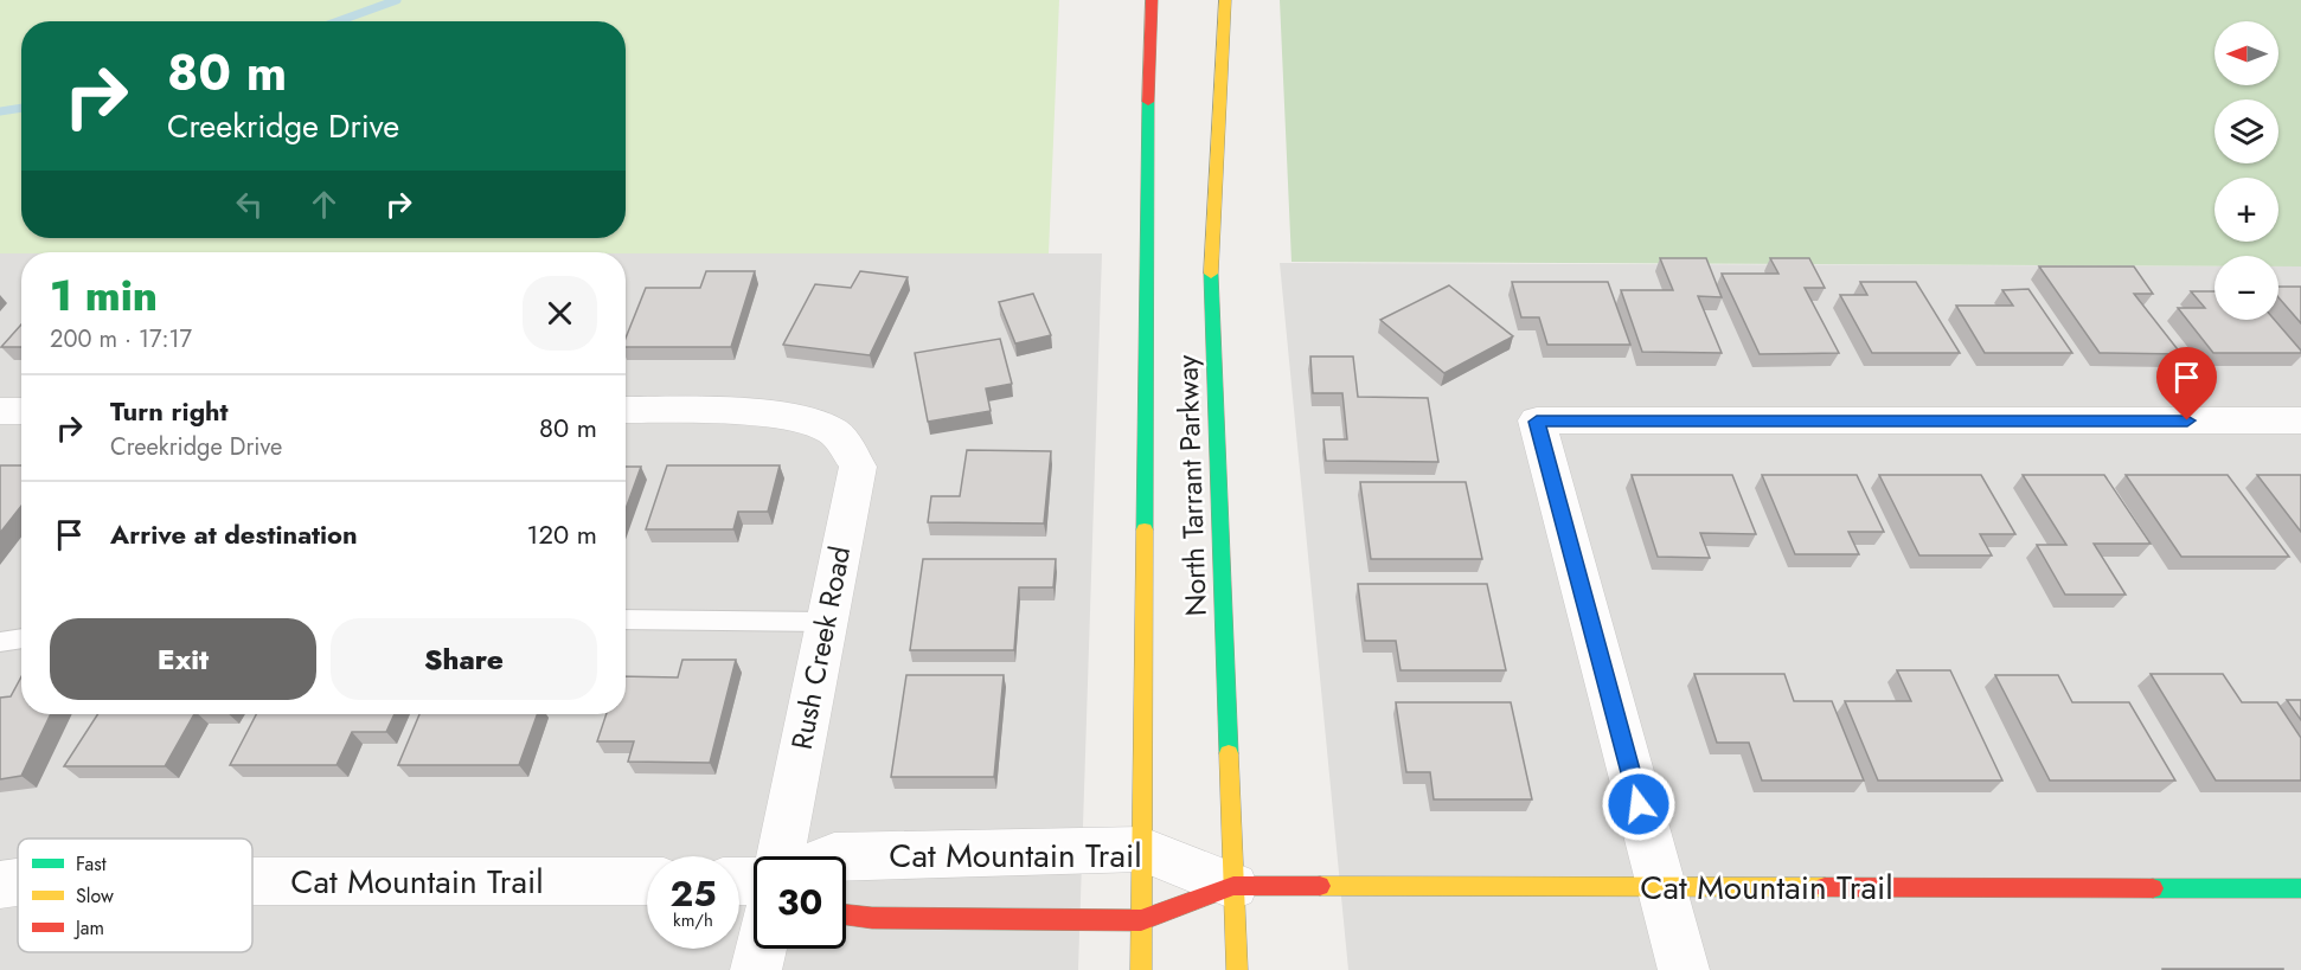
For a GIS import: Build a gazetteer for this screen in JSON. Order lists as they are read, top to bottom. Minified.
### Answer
{"streets":{"main road":["North Tarrant Parkway","Cat Mountain Trail"],"street":["Rush Creek Road"]},"crossings":[["North Tarrant Parkway","Cat Mountain Trail"]],"legend":["Fast","Slow","Jam"],"north":"left","page":{"map_buttons":["+","−"],"turn":["80 m","Creekridge Drive"],"heading":["1 min","200 m · 17:17"],"list":[{"name":"Turn right","note":"Creekridge Drive","value":"80 m"},{"name":"Arrive at destination","value":"120 m"}],"buttons":["Exit","Share"],"speed":"25 km/h","limit":"30"}}
